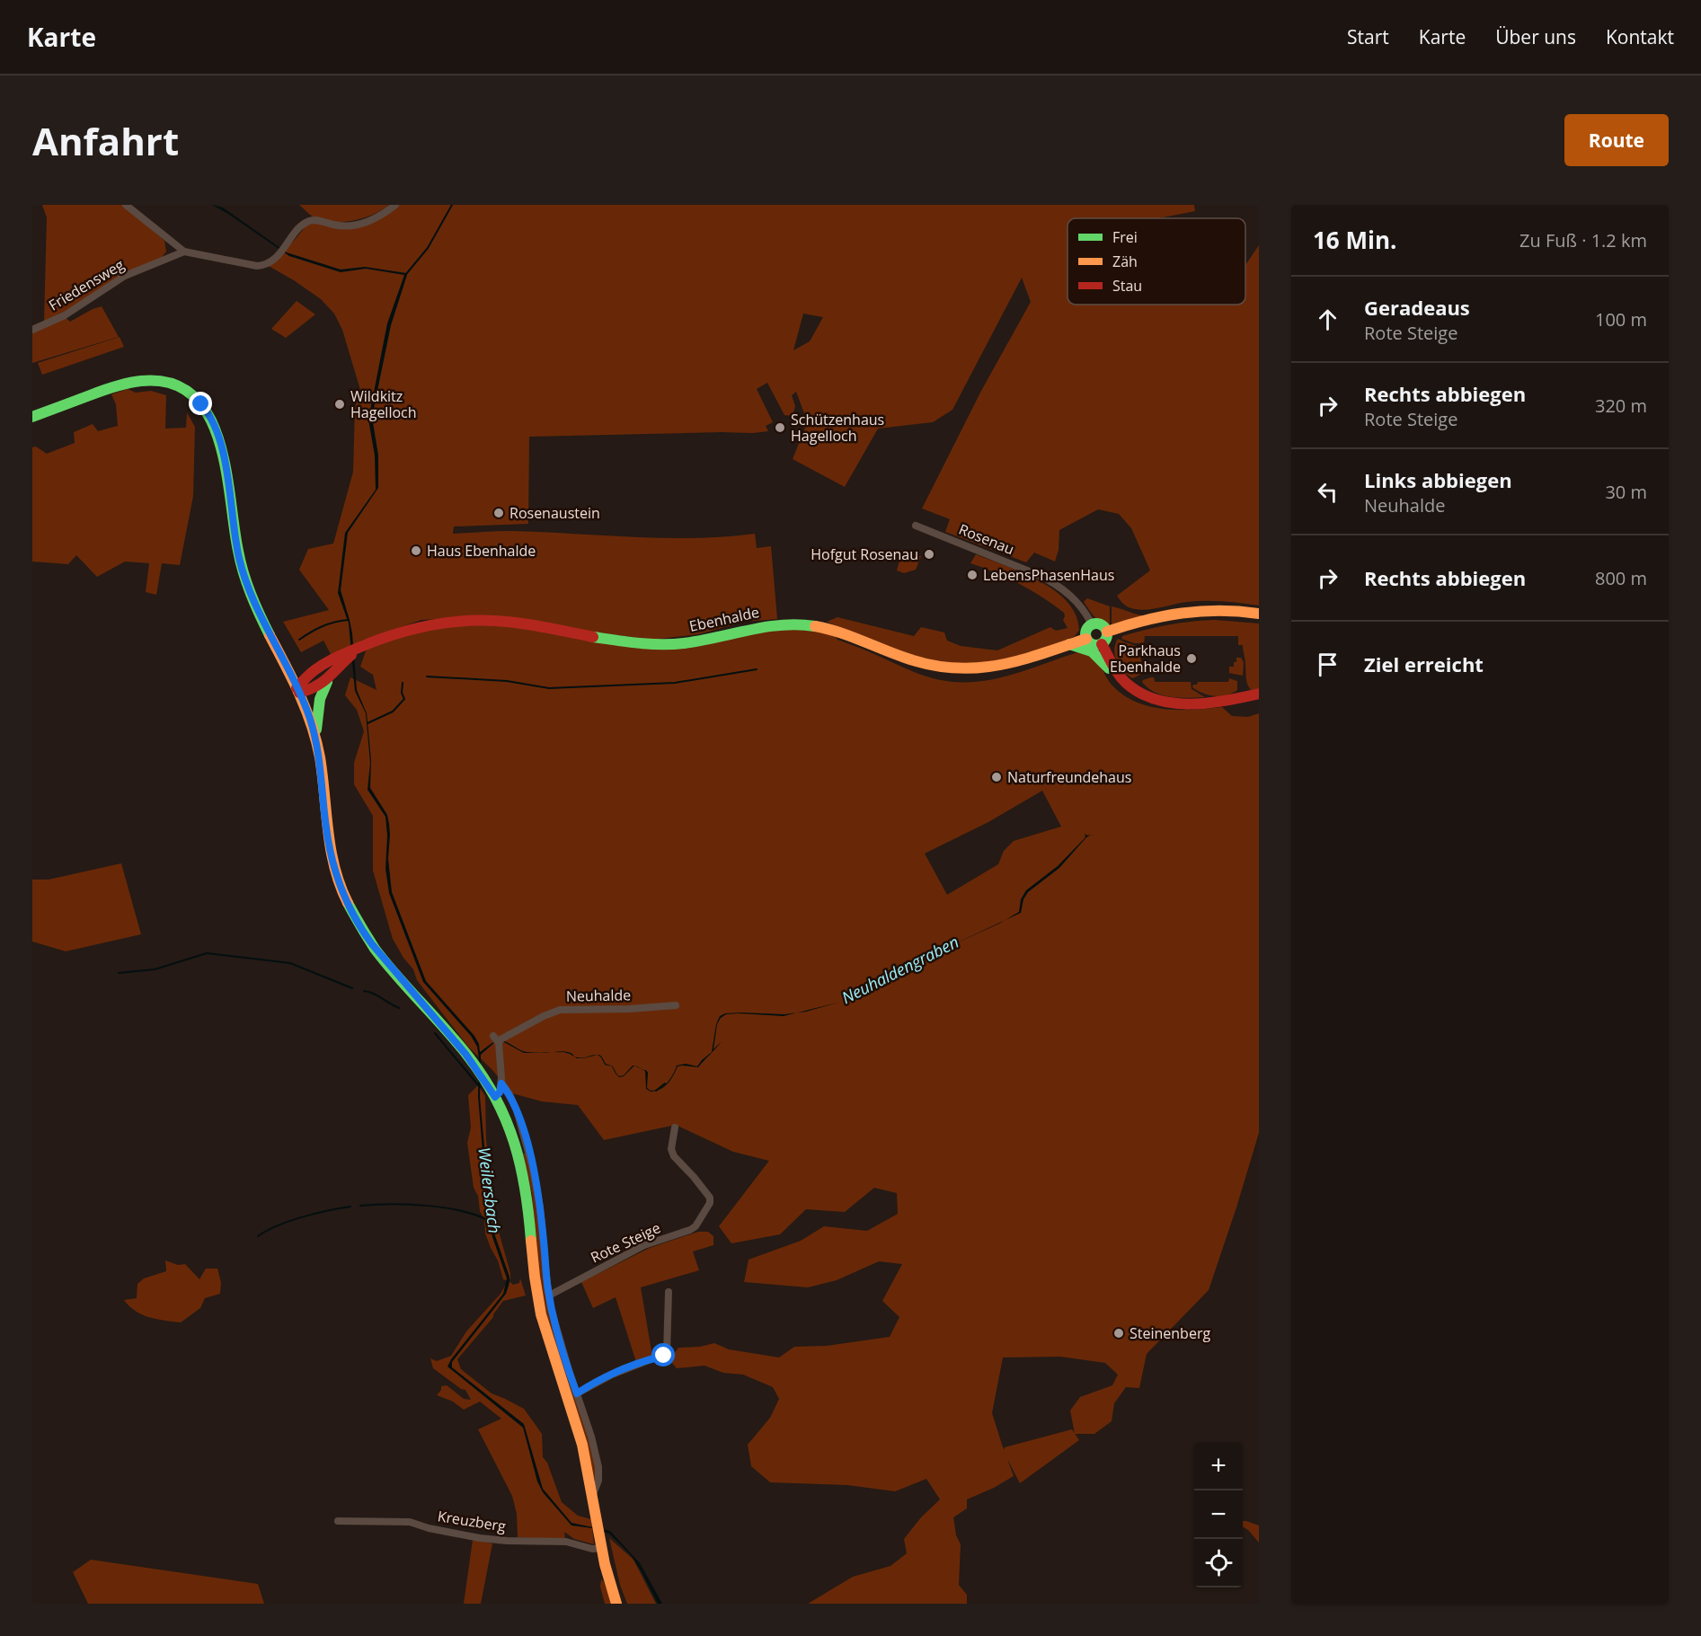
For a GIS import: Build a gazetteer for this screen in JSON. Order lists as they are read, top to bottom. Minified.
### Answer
{"streets":{"street":["Friedensweg","Rosenau","Ebenhalde","Neuhalde","Rote Steige","Kreuzberg"]},"crossings":[["Rosenau","Ebenhalde"]],"water":["Neuhaldengraben","Weilersbach"],"places":["Wildkitz Hagelloch","Schützenhaus Hagelloch","Rosenaustein","Haus Ebenhalde","Hofgut Rosenau","LebensPhasenHaus","Parkhaus Ebenhalde","Naturfreundehaus","Steinenberg"],"legend":["Frei","Zäh","Stau"],"page":{"header":"Karte","nav":["Start","Karte","Über uns","Kontakt"],"buttons":"Route","title":"Anfahrt","heading":["16 Min.","Zu Fuß · 1.2 km"],"list":[["Geradeaus","Rote Steige","100 m"],["Rechts abbiegen","Rote Steige","320 m"],["Links abbiegen","Neuhalde","30 m"],["Rechts abbiegen","800 m"],"Ziel erreicht"],"map_buttons":["+","−"]}}
